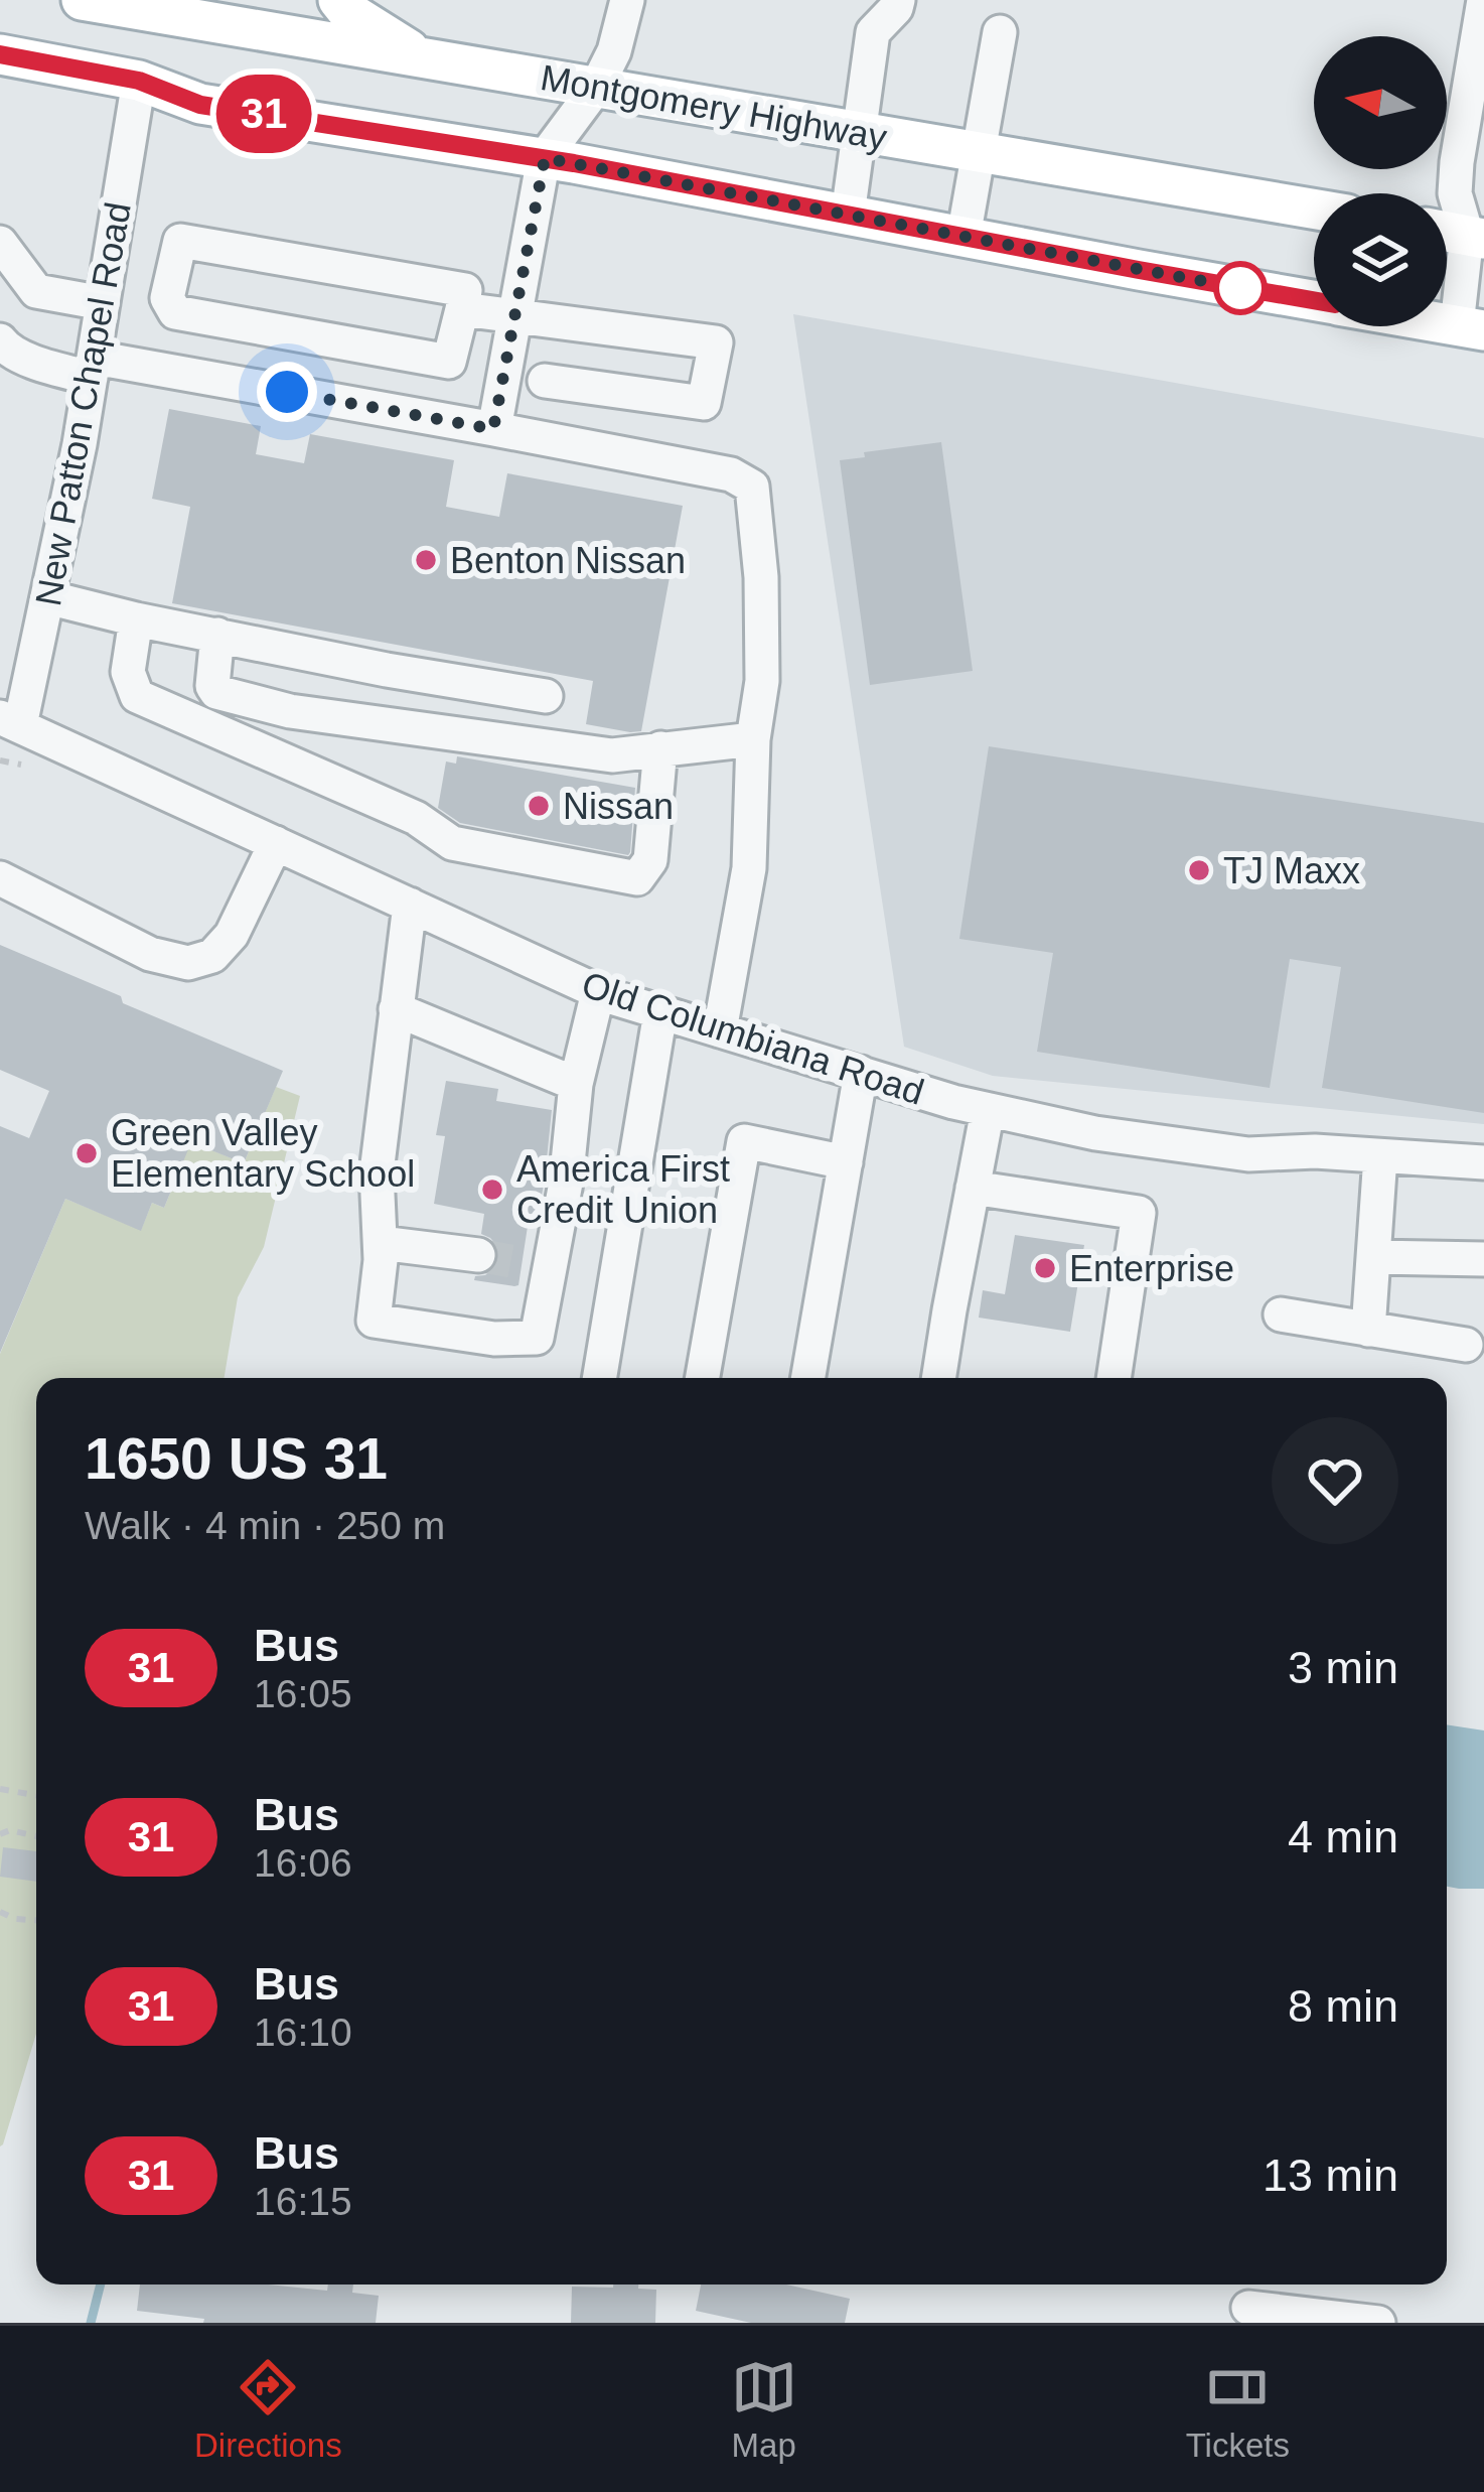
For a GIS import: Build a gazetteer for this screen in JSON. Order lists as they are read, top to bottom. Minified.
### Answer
{"streets":{"main road":["Montgomery Highway"],"street":["New Patton Chapel Road","Old Columbiana Road"]},"crossings":[["New Patton Chapel Road","Old Columbiana Road"]],"places":["Benton Nissan","Nissan","TJ Maxx","Green Valley Elementary School","America First Credit Union","Enterprise"],"lines":["bus line 31"],"north":"left","page":{"on_map":"31","heading":["1650 US 31","Walk · 4 min · 250 m"],"list":[{"mark":"31","name":"Bus","note":"16:05","value":"3 min"},{"mark":"31","name":"Bus","note":"16:06","value":"4 min"},{"mark":"31","name":"Bus","note":"16:10","value":"8 min"},{"mark":"31","name":"Bus","note":"16:15","value":"13 min"}],"tabs":["Directions","Map","Tickets"]}}
